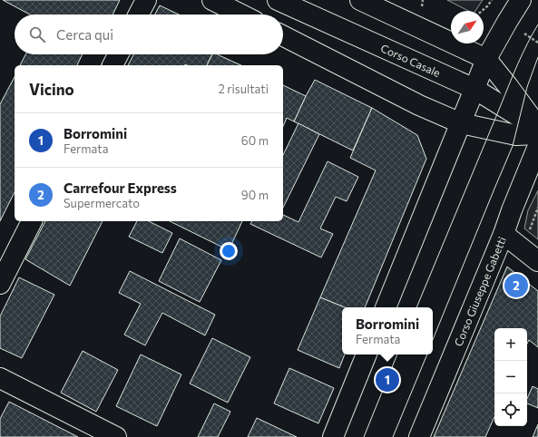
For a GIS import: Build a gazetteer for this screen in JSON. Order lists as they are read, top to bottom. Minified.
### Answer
{"streets":{"street":["Corso Casale","Corso Giuseppe Gabetti"]},"north":"top right","page":{"search":"Cerca qui","heading":["Vicino","2 risultati"],"list":[{"mark":"1","name":"Borromini","note":"Fermata","value":"60 m"},{"mark":"2","name":"Carrefour Express","note":"Supermercato","value":"90 m"}],"pins":["2","1"],"popup":["Borromini","Fermata"],"map_buttons":["+","−"]}}
